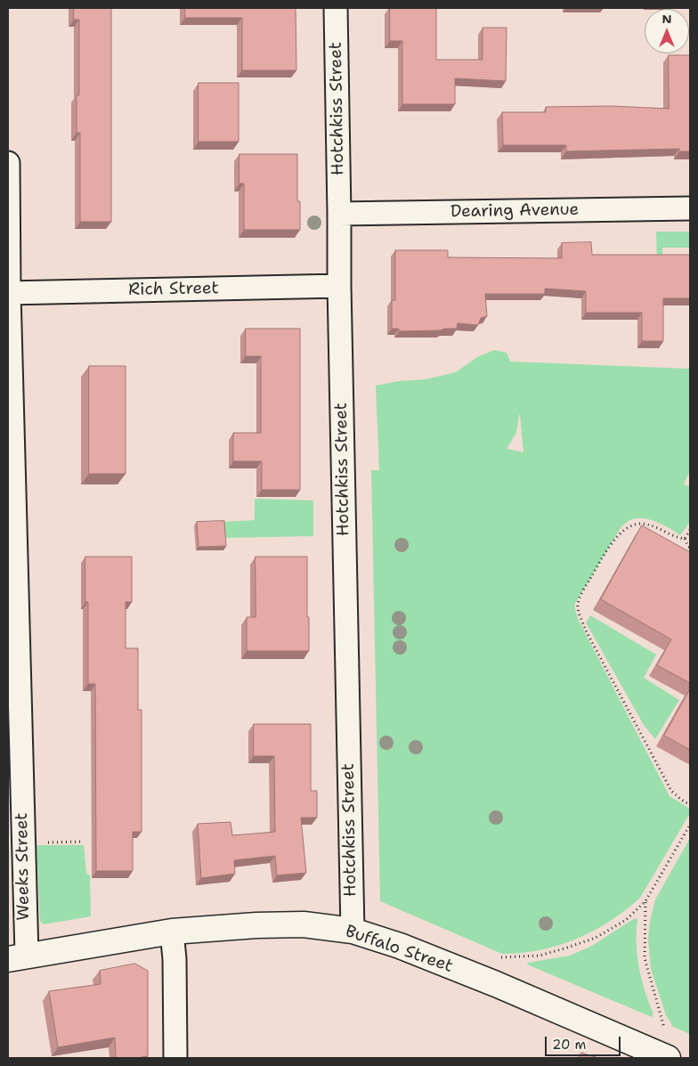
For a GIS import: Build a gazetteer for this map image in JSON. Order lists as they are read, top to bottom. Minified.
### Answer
{"streets":{"street":["Hotchkiss Street","Dearing Avenue","Rich Street","Weeks Street","Buffalo Street"]},"crossings":[["Hotchkiss Street","Dearing Avenue"],["Hotchkiss Street","Rich Street"],["Hotchkiss Street","Buffalo Street"],["Rich Street","Weeks Street"],["Weeks Street","Buffalo Street"]],"scale_bar":"20 m","north":"top"}
